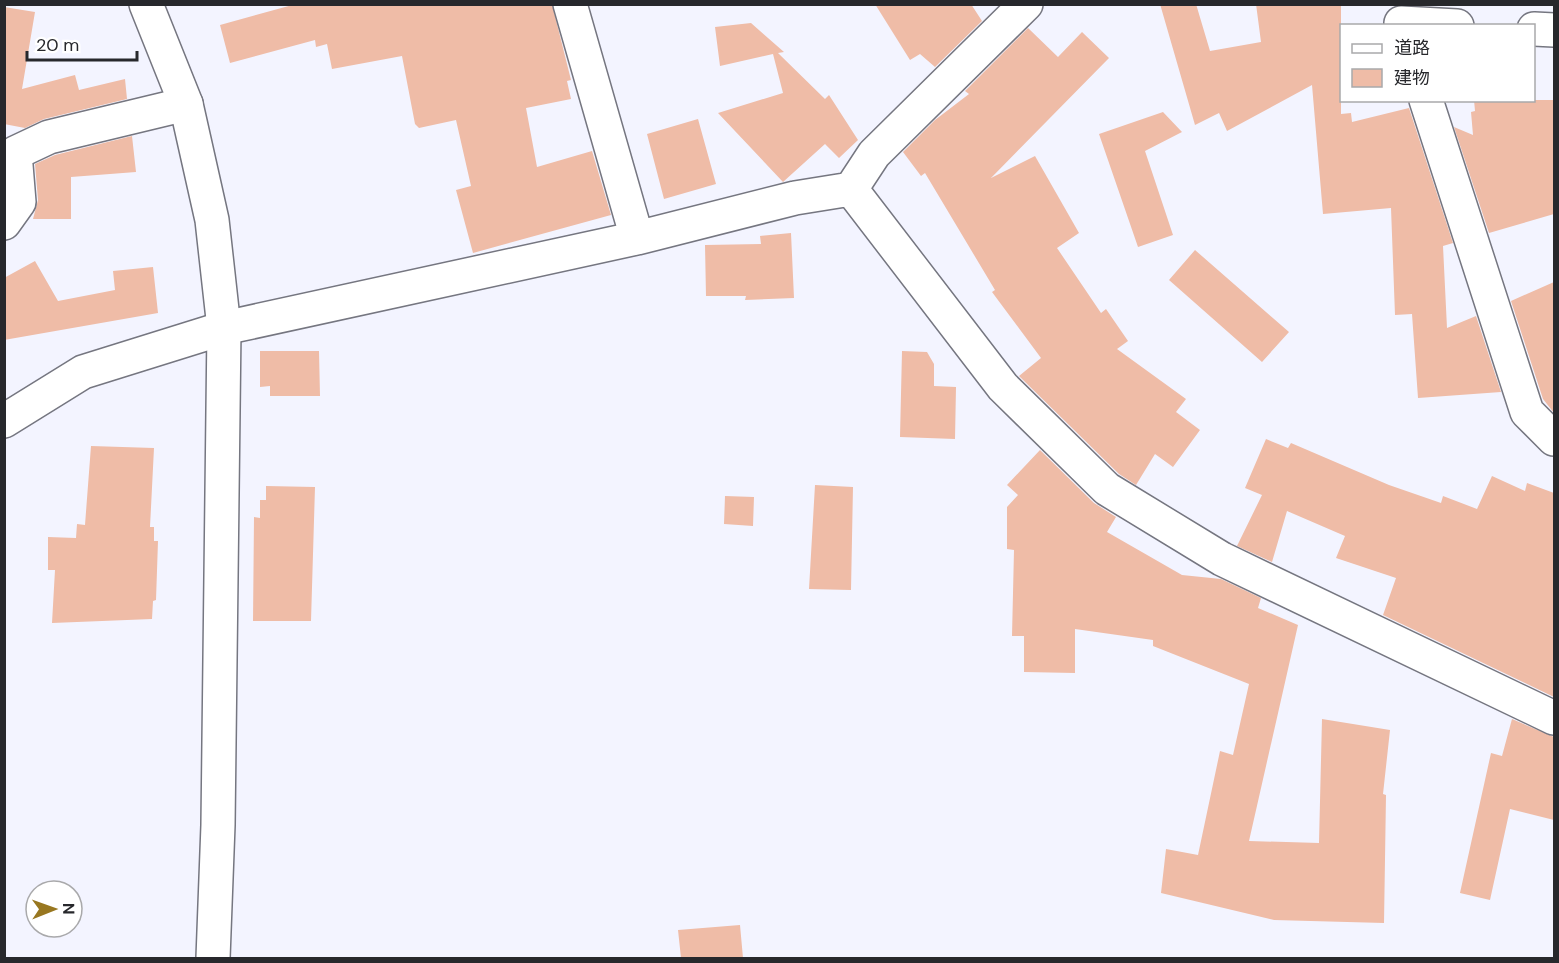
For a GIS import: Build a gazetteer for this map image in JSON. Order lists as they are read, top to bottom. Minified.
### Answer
{"legend":["道路","建物"],"scale_bar":"20 m","north":"right"}
